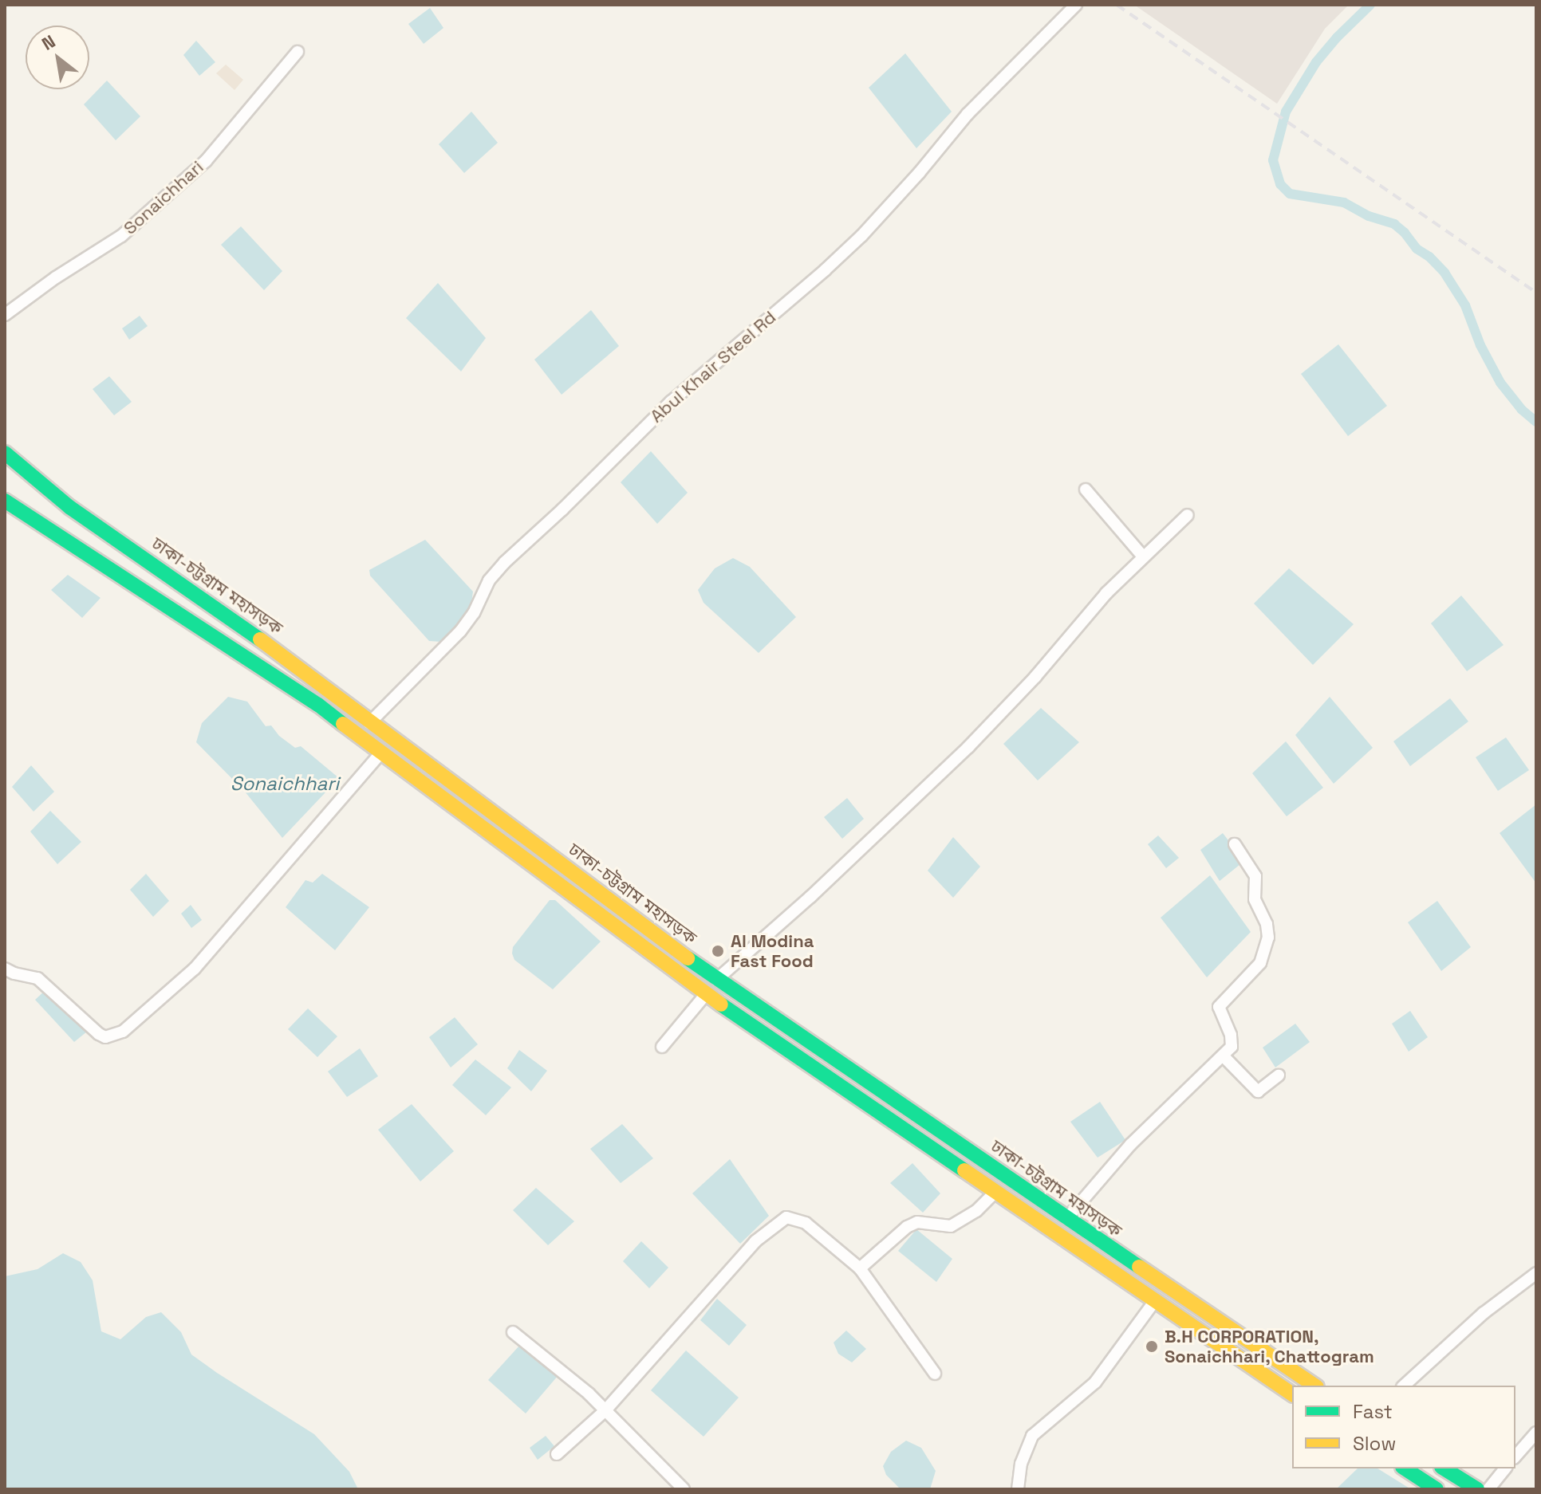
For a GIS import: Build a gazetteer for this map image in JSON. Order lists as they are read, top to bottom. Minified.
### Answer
{"streets":{"highway":["ঢাকা-চট্টগ্রাম মহাসড়ক"],"street":["Sonaichhari","Abul Khair Steel Rd"]},"crossings":[["Abul Khair Steel Rd","ঢাকা-চট্টগ্রাম মহাসড়ক"]],"water":["Sonaichhari"],"places":["Al Modina Fast Food","B.H CORPORATION, Sonaichhari, Chattogram"],"legend":["Fast","Slow"],"north":"top left"}
